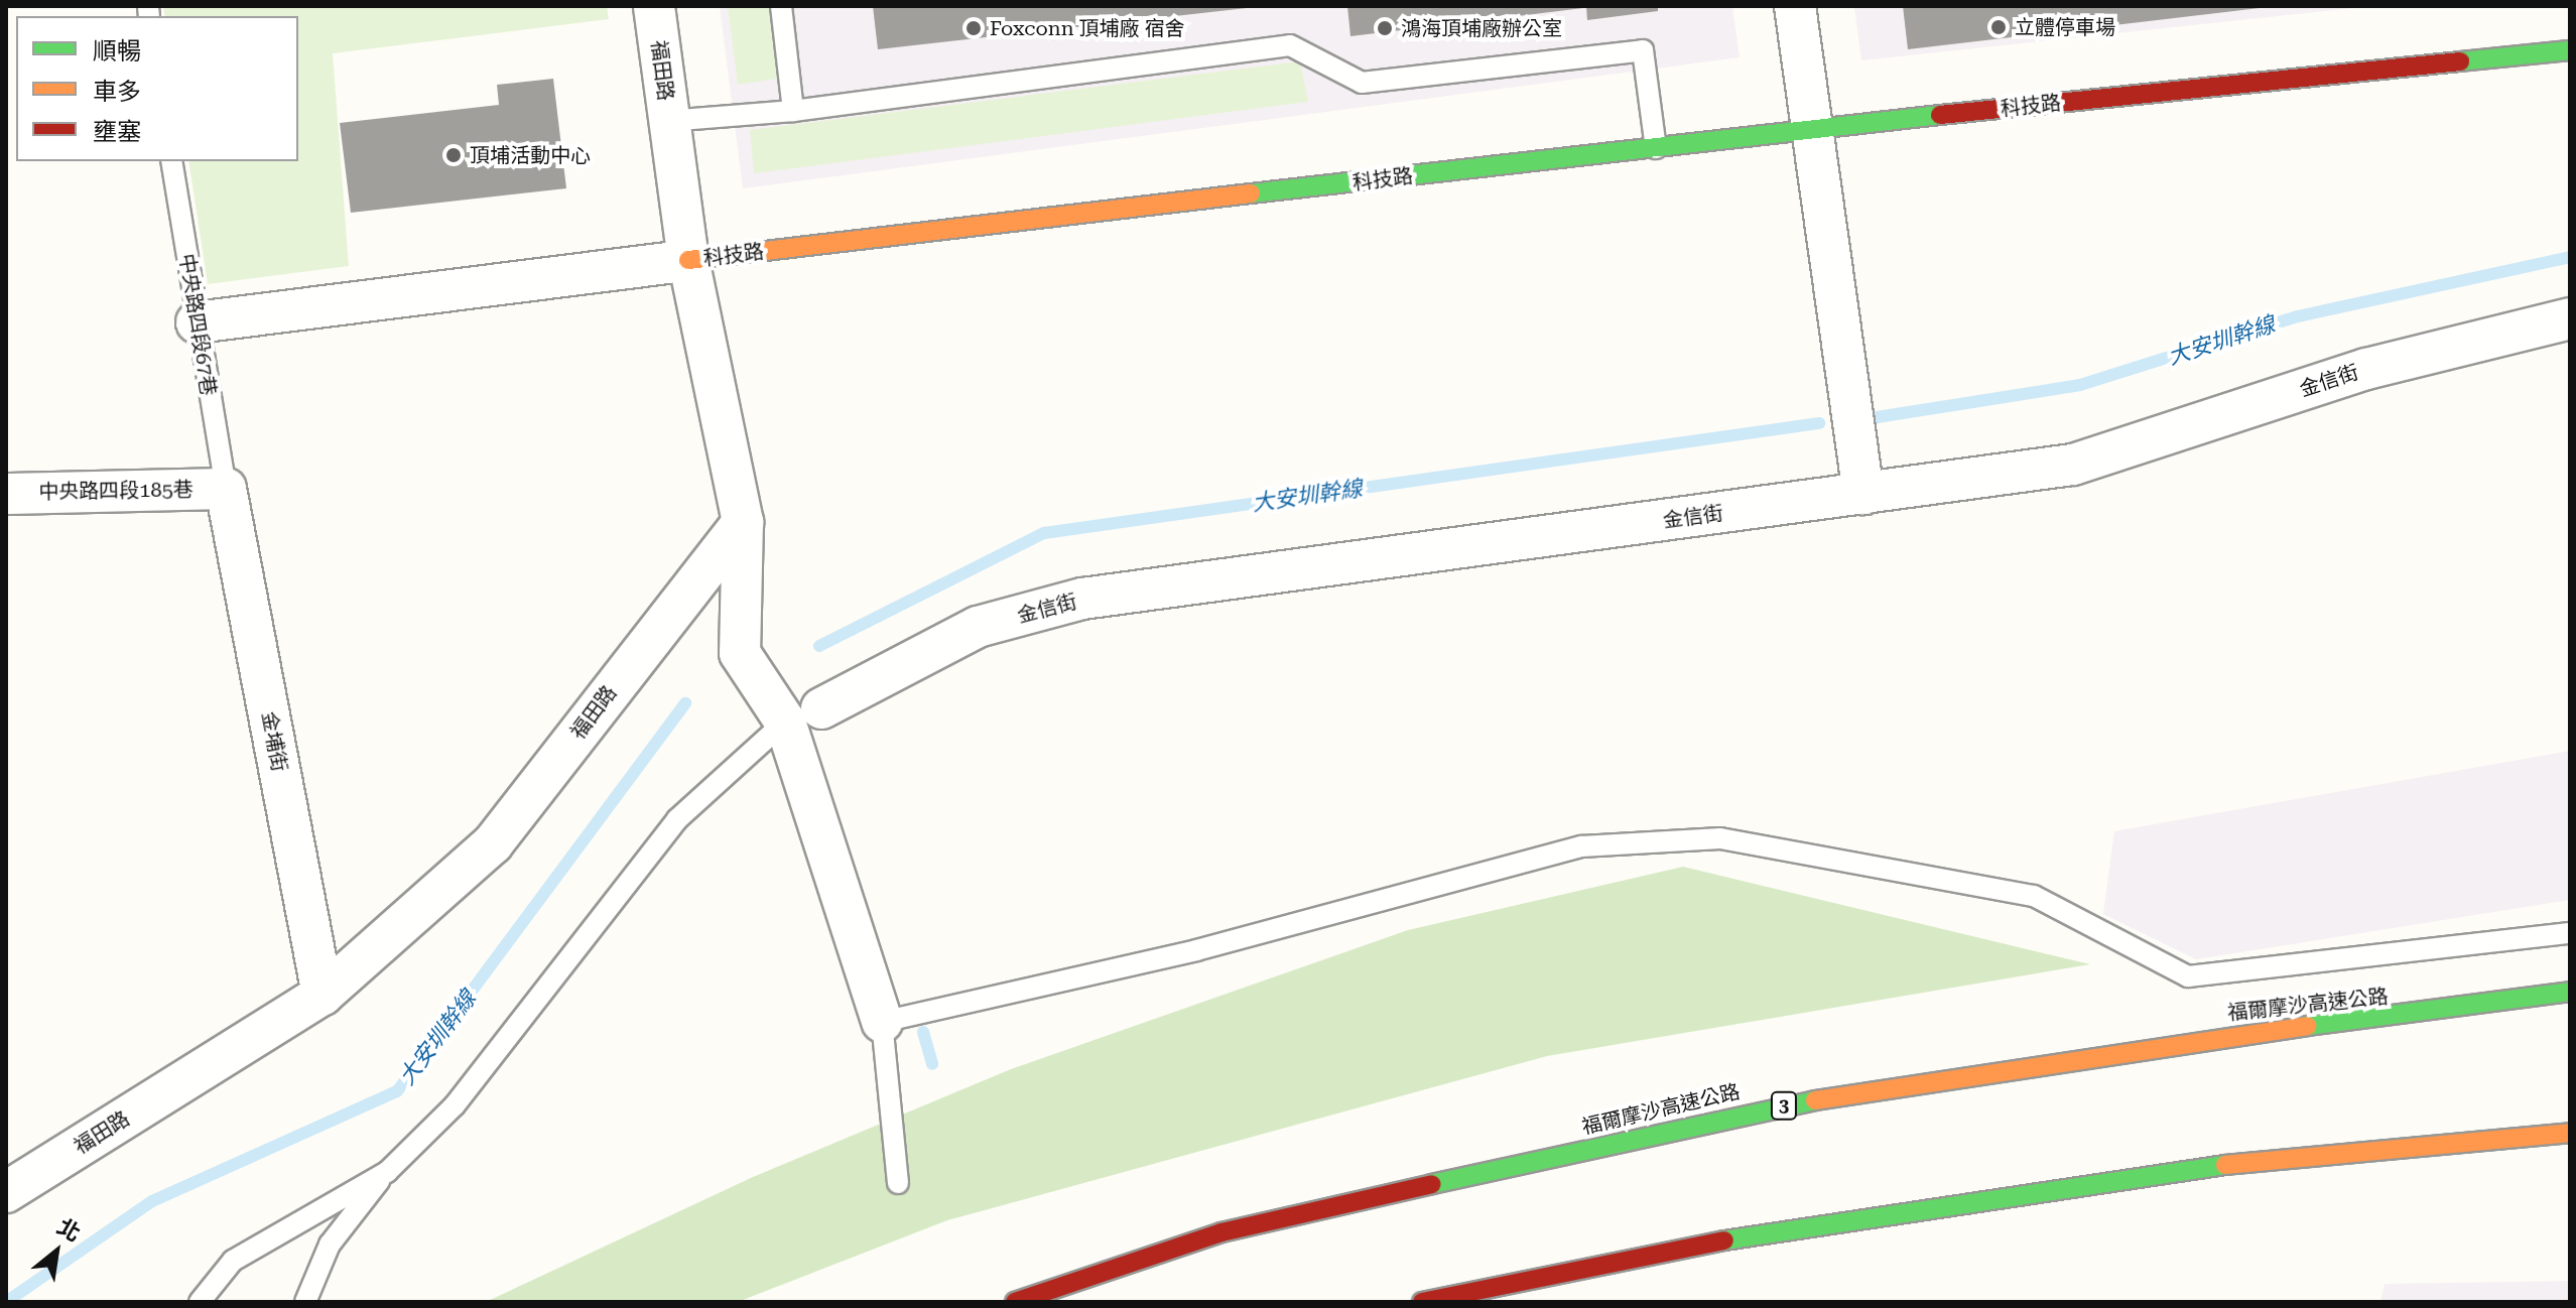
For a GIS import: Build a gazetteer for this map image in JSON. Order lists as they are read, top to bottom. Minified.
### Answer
{"streets":{"main road":["科技路","福爾摩沙高速公路","3"],"street":["福田路","金信街","中央路四段185巷","金埔街"],"lane":["中央路四段67巷"]},"crossings":[["福田路","科技路"],["福田路","金埔街"],["科技路","中央路四段67巷"],["中央路四段67巷","中央路四段185巷"],["中央路四段67巷","金埔街"],["中央路四段185巷","金埔街"]],"water":["大安圳幹線"],"places":["立體停車場","Foxconn 頂埔廠 宿舍","鴻海頂埔廠辦公室","頂埔活動中心"],"legend":["順暢","車多","壅塞"],"north":"top right"}
